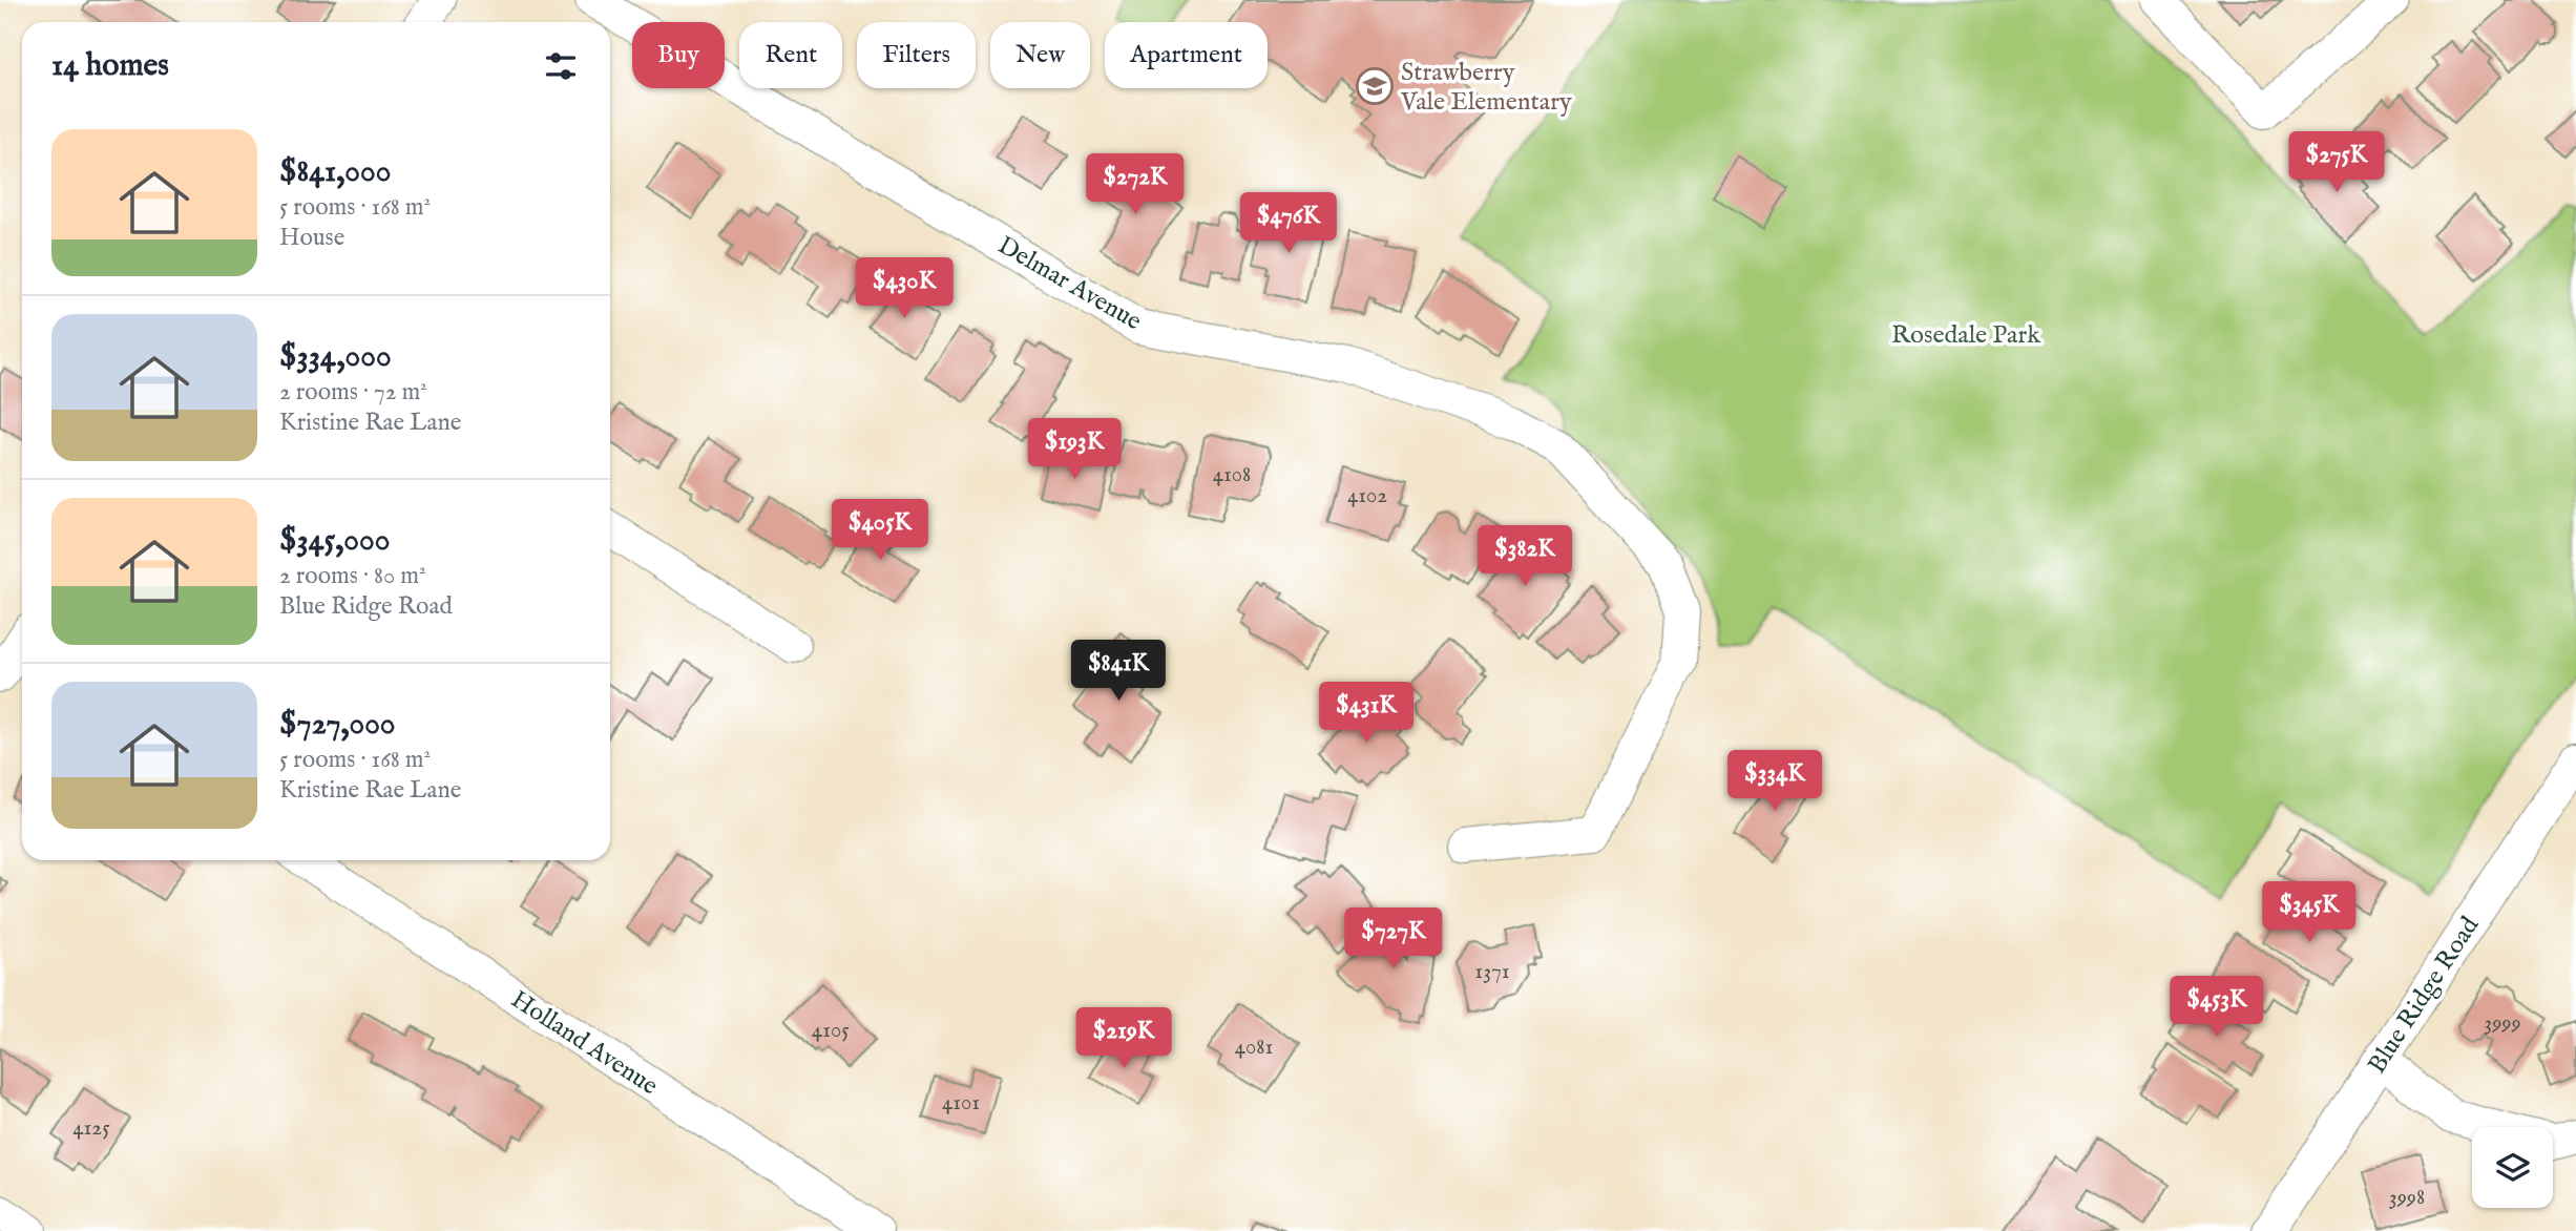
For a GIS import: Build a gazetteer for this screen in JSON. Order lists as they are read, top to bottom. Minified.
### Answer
{"streets":{"street":["Delmar Avenue","Blue Ridge Road","Holland Avenue"]},"parks":["Rosedale Park"],"places":{"school or university":["Strawberry Vale Elementary"]},"house_numbers":["4108","4102","1371","3999","4105","4081","4101","4125","3998"],"page":{"chip":["Buy","Rent","Filters","New","Apartment"],"heading":"14 homes","list":[{"name":"$841,000","note":"5 rooms · 168 m² · House"},{"name":"$334,000","note":"2 rooms · 72 m² · Kristine Rae Lane"},{"name":"$345,000","note":"2 rooms · 80 m² · Blue Ridge Road"},{"name":"$727,000","note":"5 rooms · 168 m² · Kristine Rae Lane"}],"price":["$275K","$272K","$476K","$430K","$193K","$405K","$382K","$841K","$431K","$334K","$345K","$727K","$453K","$219K"]}}
